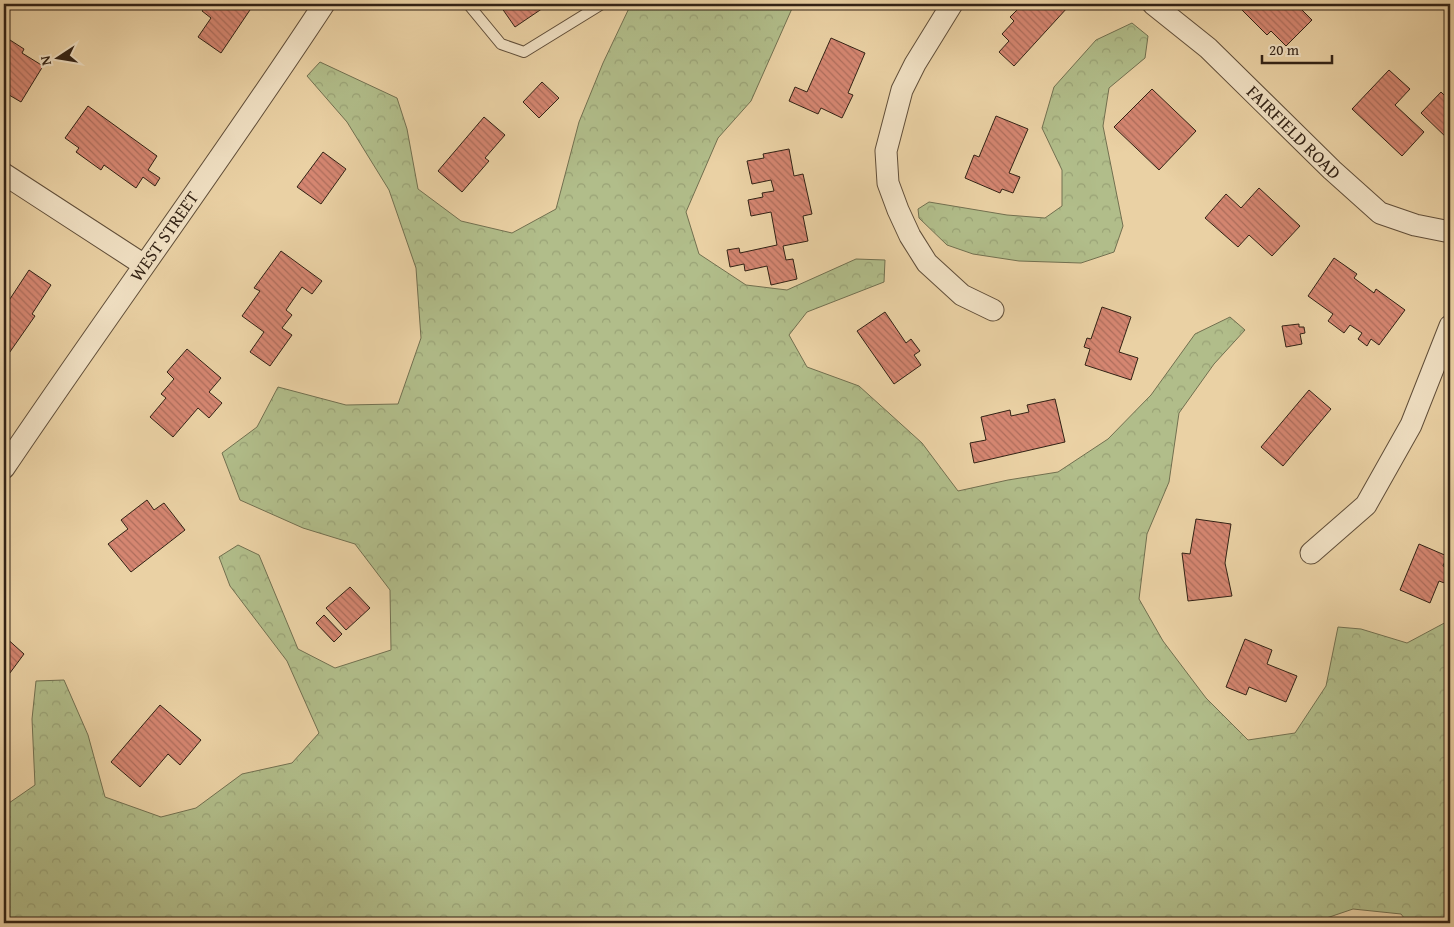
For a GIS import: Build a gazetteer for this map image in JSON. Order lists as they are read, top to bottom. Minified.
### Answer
{"streets":{"street":["FAIRFIELD ROAD","WEST STREET"]},"scale_bar":"20 m","north":"left"}
